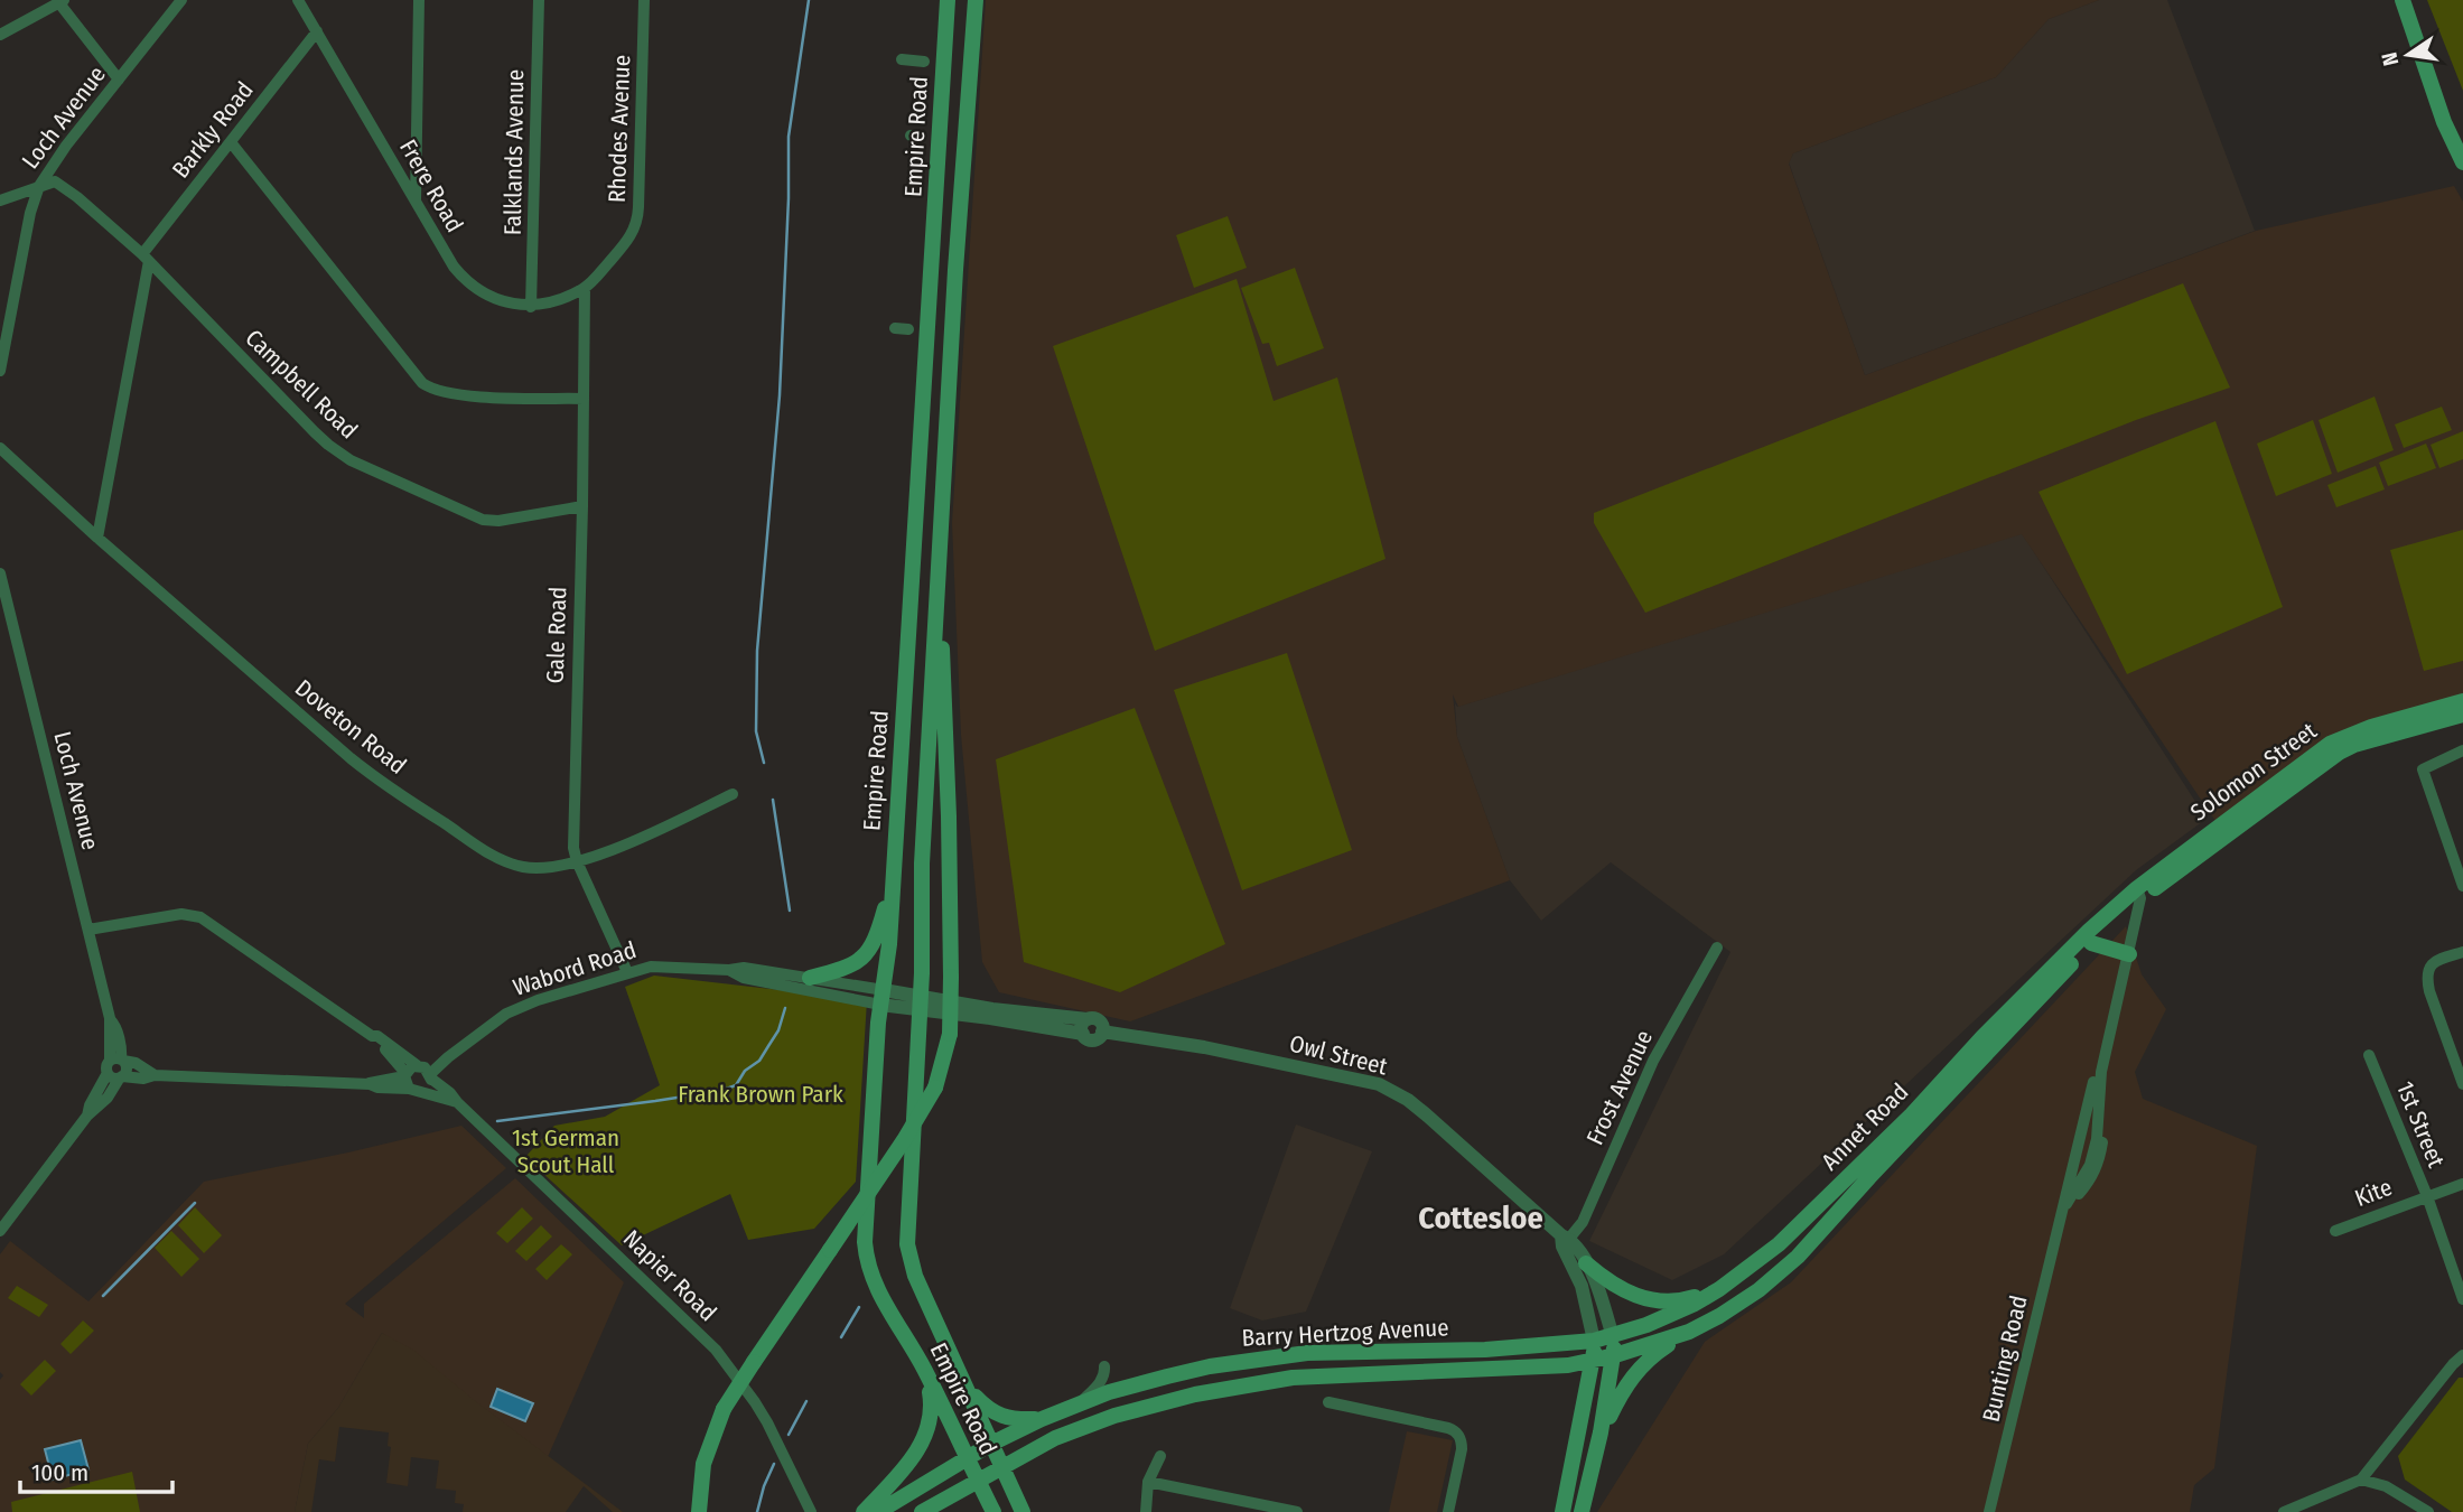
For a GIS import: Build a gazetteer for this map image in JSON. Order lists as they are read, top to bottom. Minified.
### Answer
{"streets":{"main road":["Empire Road","Solomon Street","Annet Road","Barry Hertzog Avenue"],"street":["Loch Avenue","Rhodes Avenue","Barkly Road","Falklands Avenue","Frere Road","Campbell Road","Gale Road","Doveton Road","Wabord Road","Owl Street","Frost Avenue","1st Street","Kite","Napier Road","Bunting Road"]},"crossings":[["Loch Avenue","Campbell Road"],["Rhodes Avenue","Gale Road"],["Barkly Road","Frere Road"],["Barkly Road","Campbell Road"],["Barkly Road","Doveton Road"],["Empire Road","Wabord Road"],["Empire Road","Barry Hertzog Avenue"],["Falklands Avenue","Frere Road"],["Campbell Road","Gale Road"],["Gale Road","Doveton Road"],["Gale Road","Wabord Road"],["Solomon Street","Annet Road"],["Solomon Street","Bunting Road"],["Wabord Road","Napier Road"],["Owl Street","Frost Avenue"],["Owl Street","Annet Road"],["Owl Street","Barry Hertzog Avenue"],["1st Street","Kite"],["Annet Road","Barry Hertzog Avenue"],["Annet Road","Bunting Road"]],"districts":["Cottesloe"],"parks":["Frank Brown Park","1st German Scout Hall"],"scale_bar":"100 m","north":"left"}
